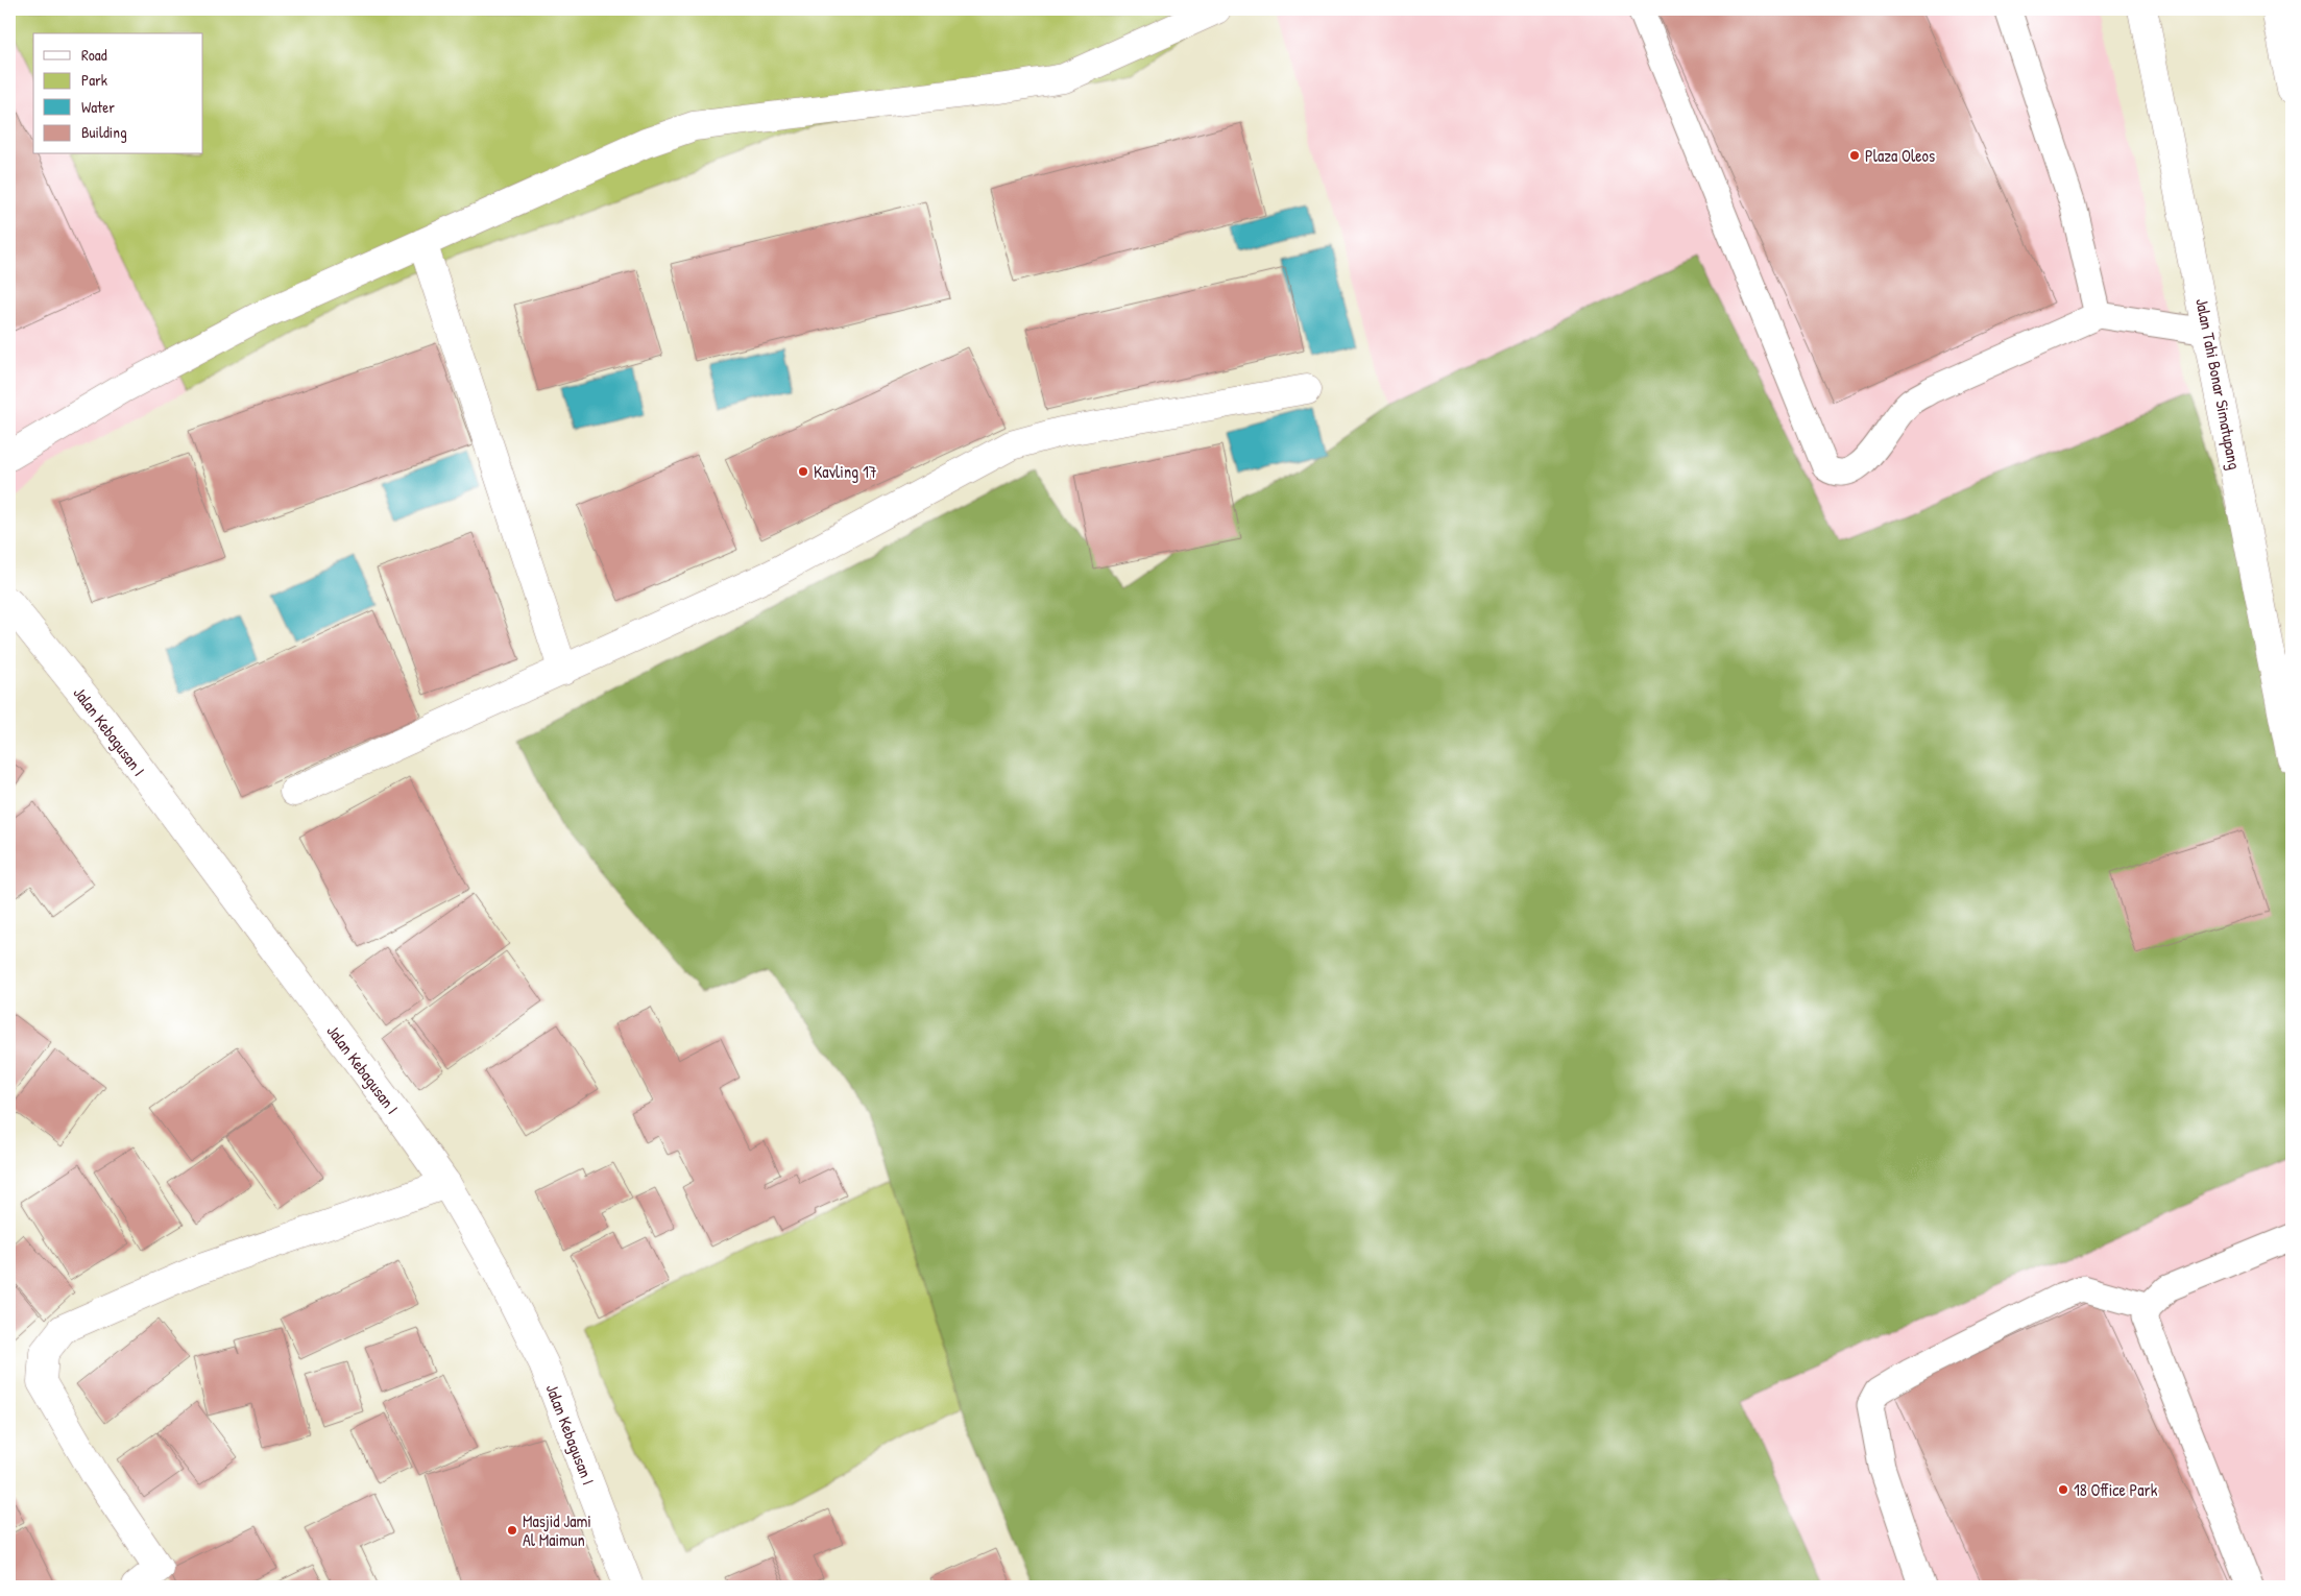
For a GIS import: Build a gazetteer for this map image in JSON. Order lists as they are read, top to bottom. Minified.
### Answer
{"streets":{"main road":["Jalan Tahi Bonar Simatupang","Jalan Kebagusan I"]},"places":["Plaza Oleos","Kavling 17","18 Office Park","Masjid Jami Al Maimun"],"legend":["Road","Park","Water","Building"]}
